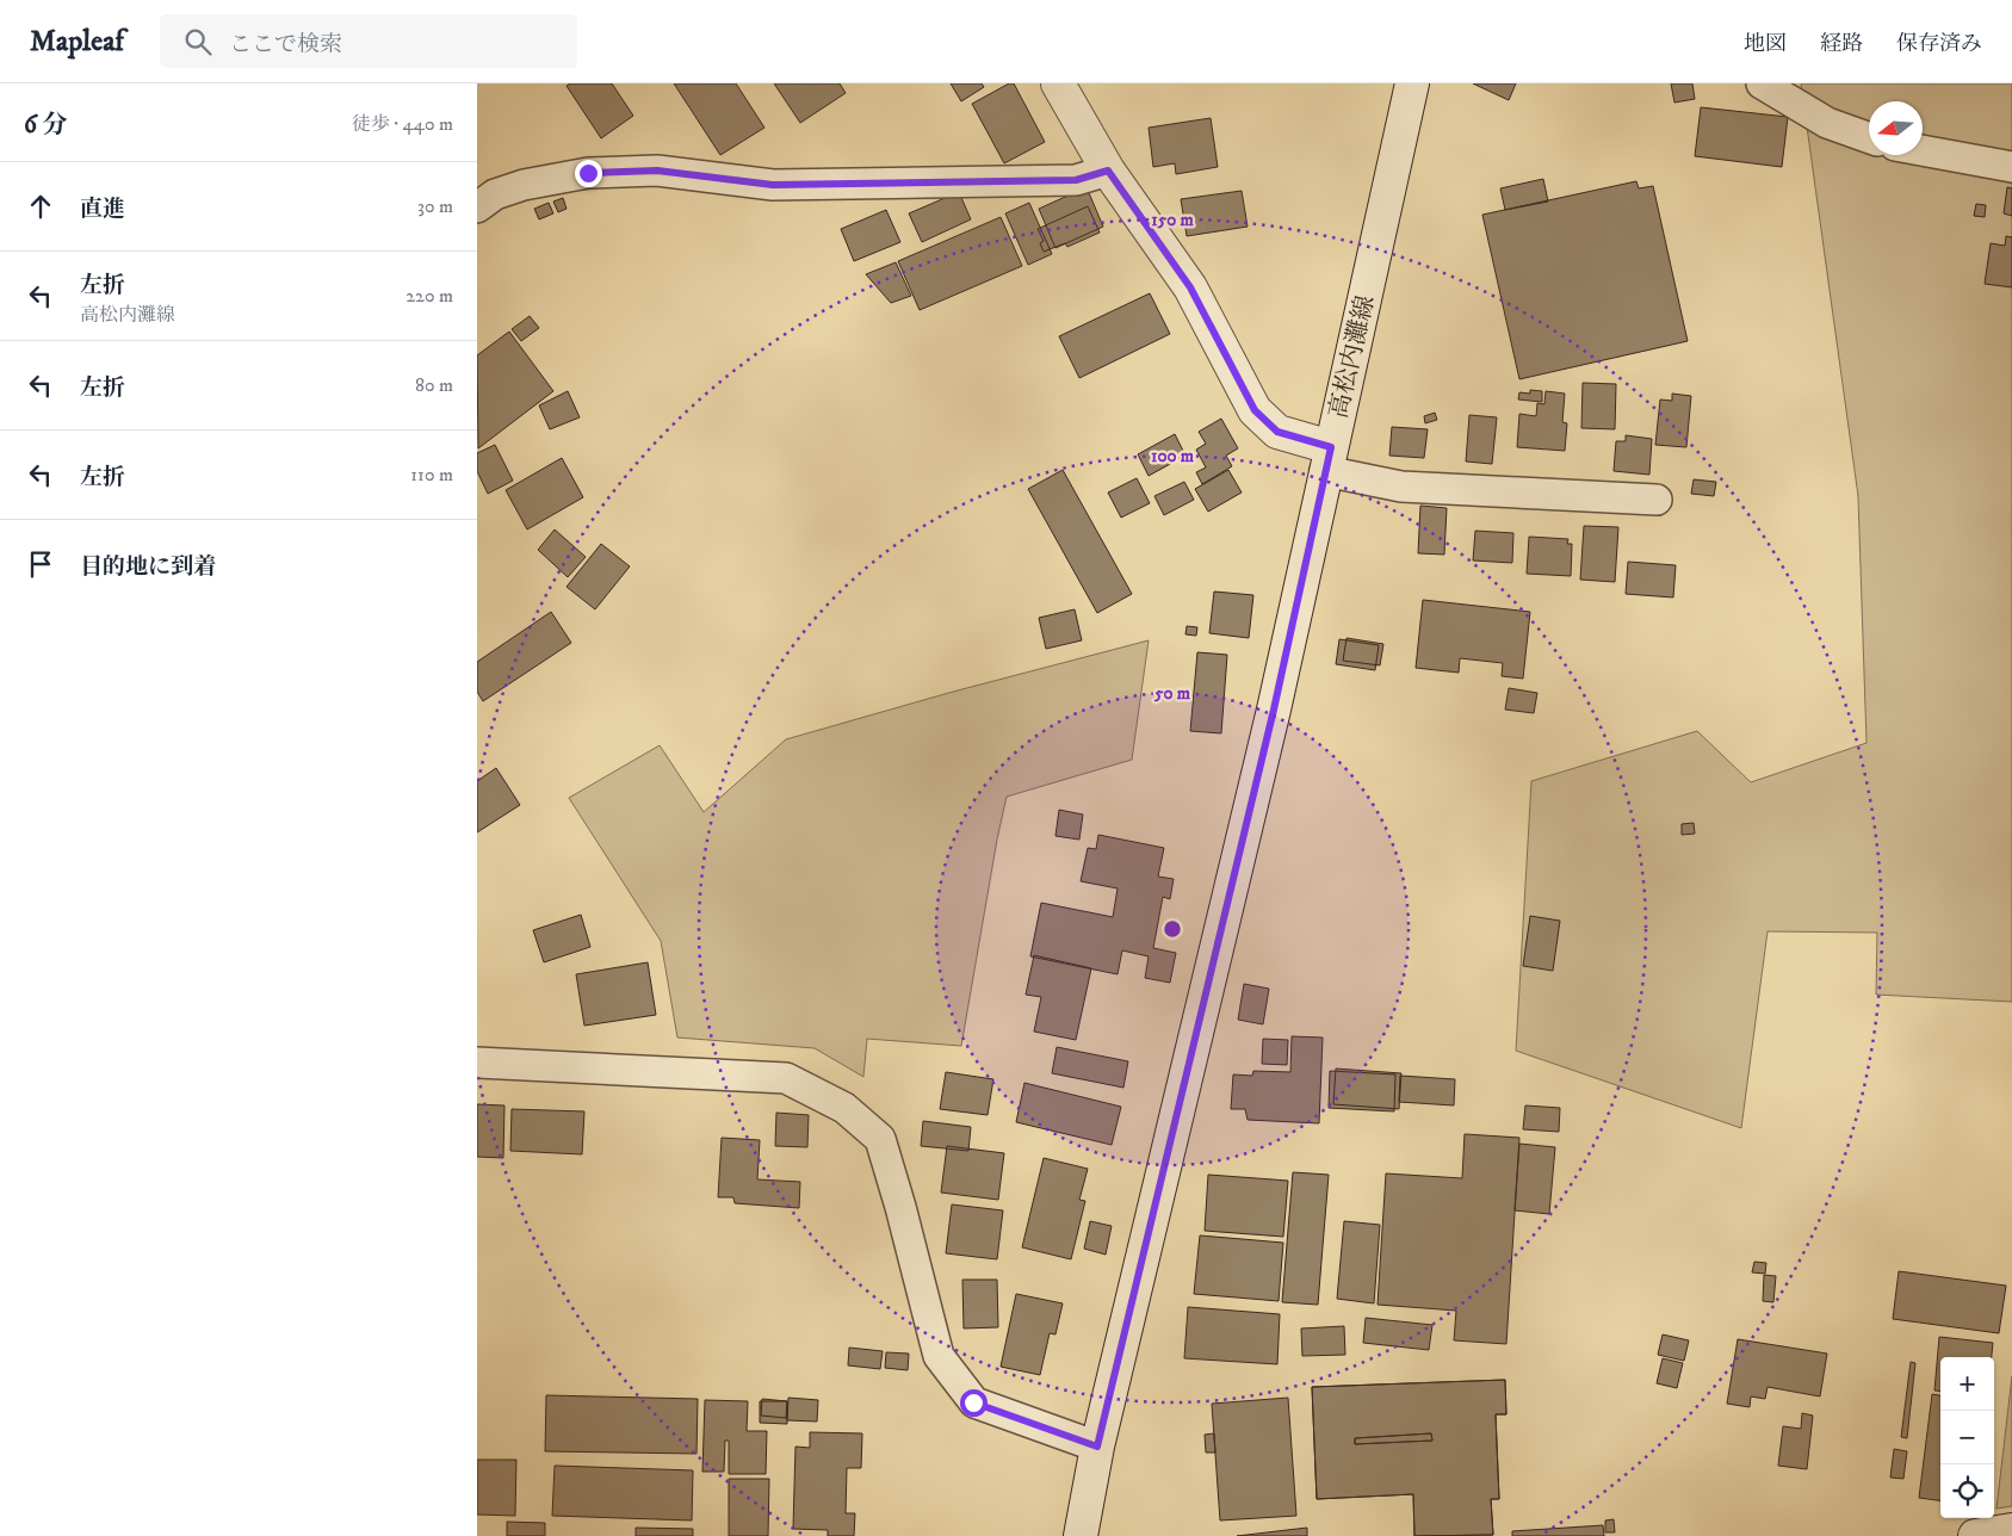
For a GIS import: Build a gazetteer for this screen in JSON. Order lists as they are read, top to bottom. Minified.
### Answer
{"streets":{"main road":["高松内灘線"]},"north":"left","page":{"header":"Mapleaf","search":"ここで検索","nav":["地図","経路","保存済み"],"heading":["6 分","徒歩 · 440 m"],"list":[["直進","30 m"],["左折","高松内灘線","220 m"],["左折","80 m"],["左折","110 m"],"目的地に到着"],"map_buttons":["+","−"]},"rings":["150 m","100 m","50 m"]}
